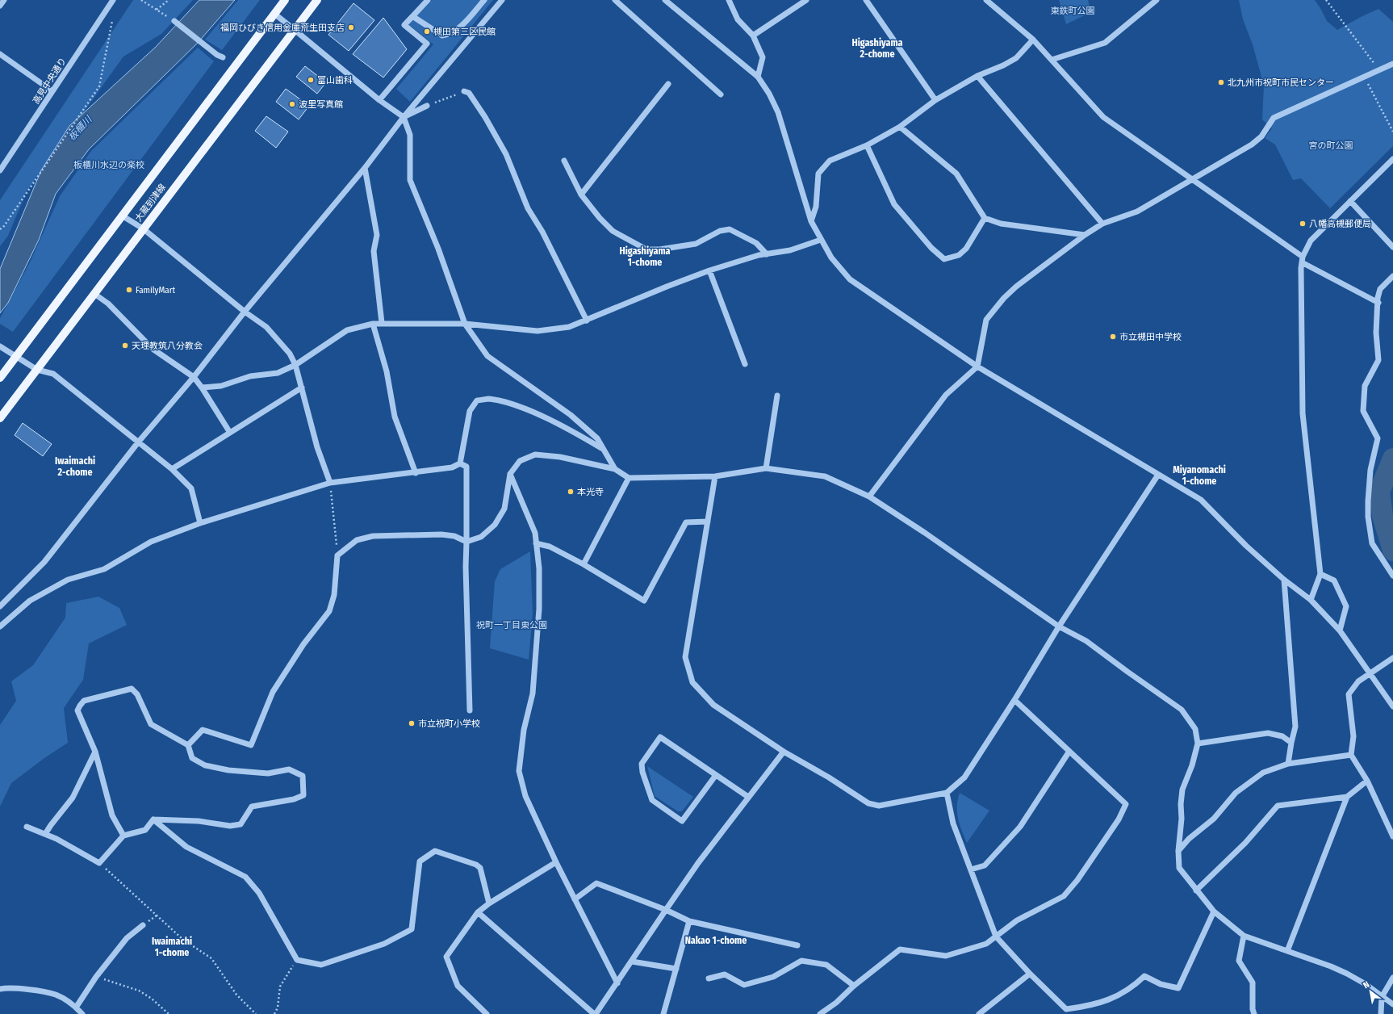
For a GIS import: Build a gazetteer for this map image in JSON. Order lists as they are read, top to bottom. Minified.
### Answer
{"streets":{"main road":["大蔵到津線"],"street":["高見中央通り"]},"districts":["Higashiyama 2-chome","Higashiyama 1-chome","Iwaimachi 2-chome","Miyanomachi 1-chome","Nakao 1-chome","Iwaimachi 1-chome"],"water":["板櫃川"],"parks":["東鉄町公園","宮の町公園","板櫃川水辺の楽校","祝町一丁目東公園"],"places":["福岡ひびき信用金庫荒生田支店","槻田第三区民館","富山歯科","北九州市祝町市民センター","波里写真館","八幡高槻郵便局","FamilyMart","市立槻田中学校","天理教筑八分教会","本光寺","市立祝町小学校"],"north":"top left"}
